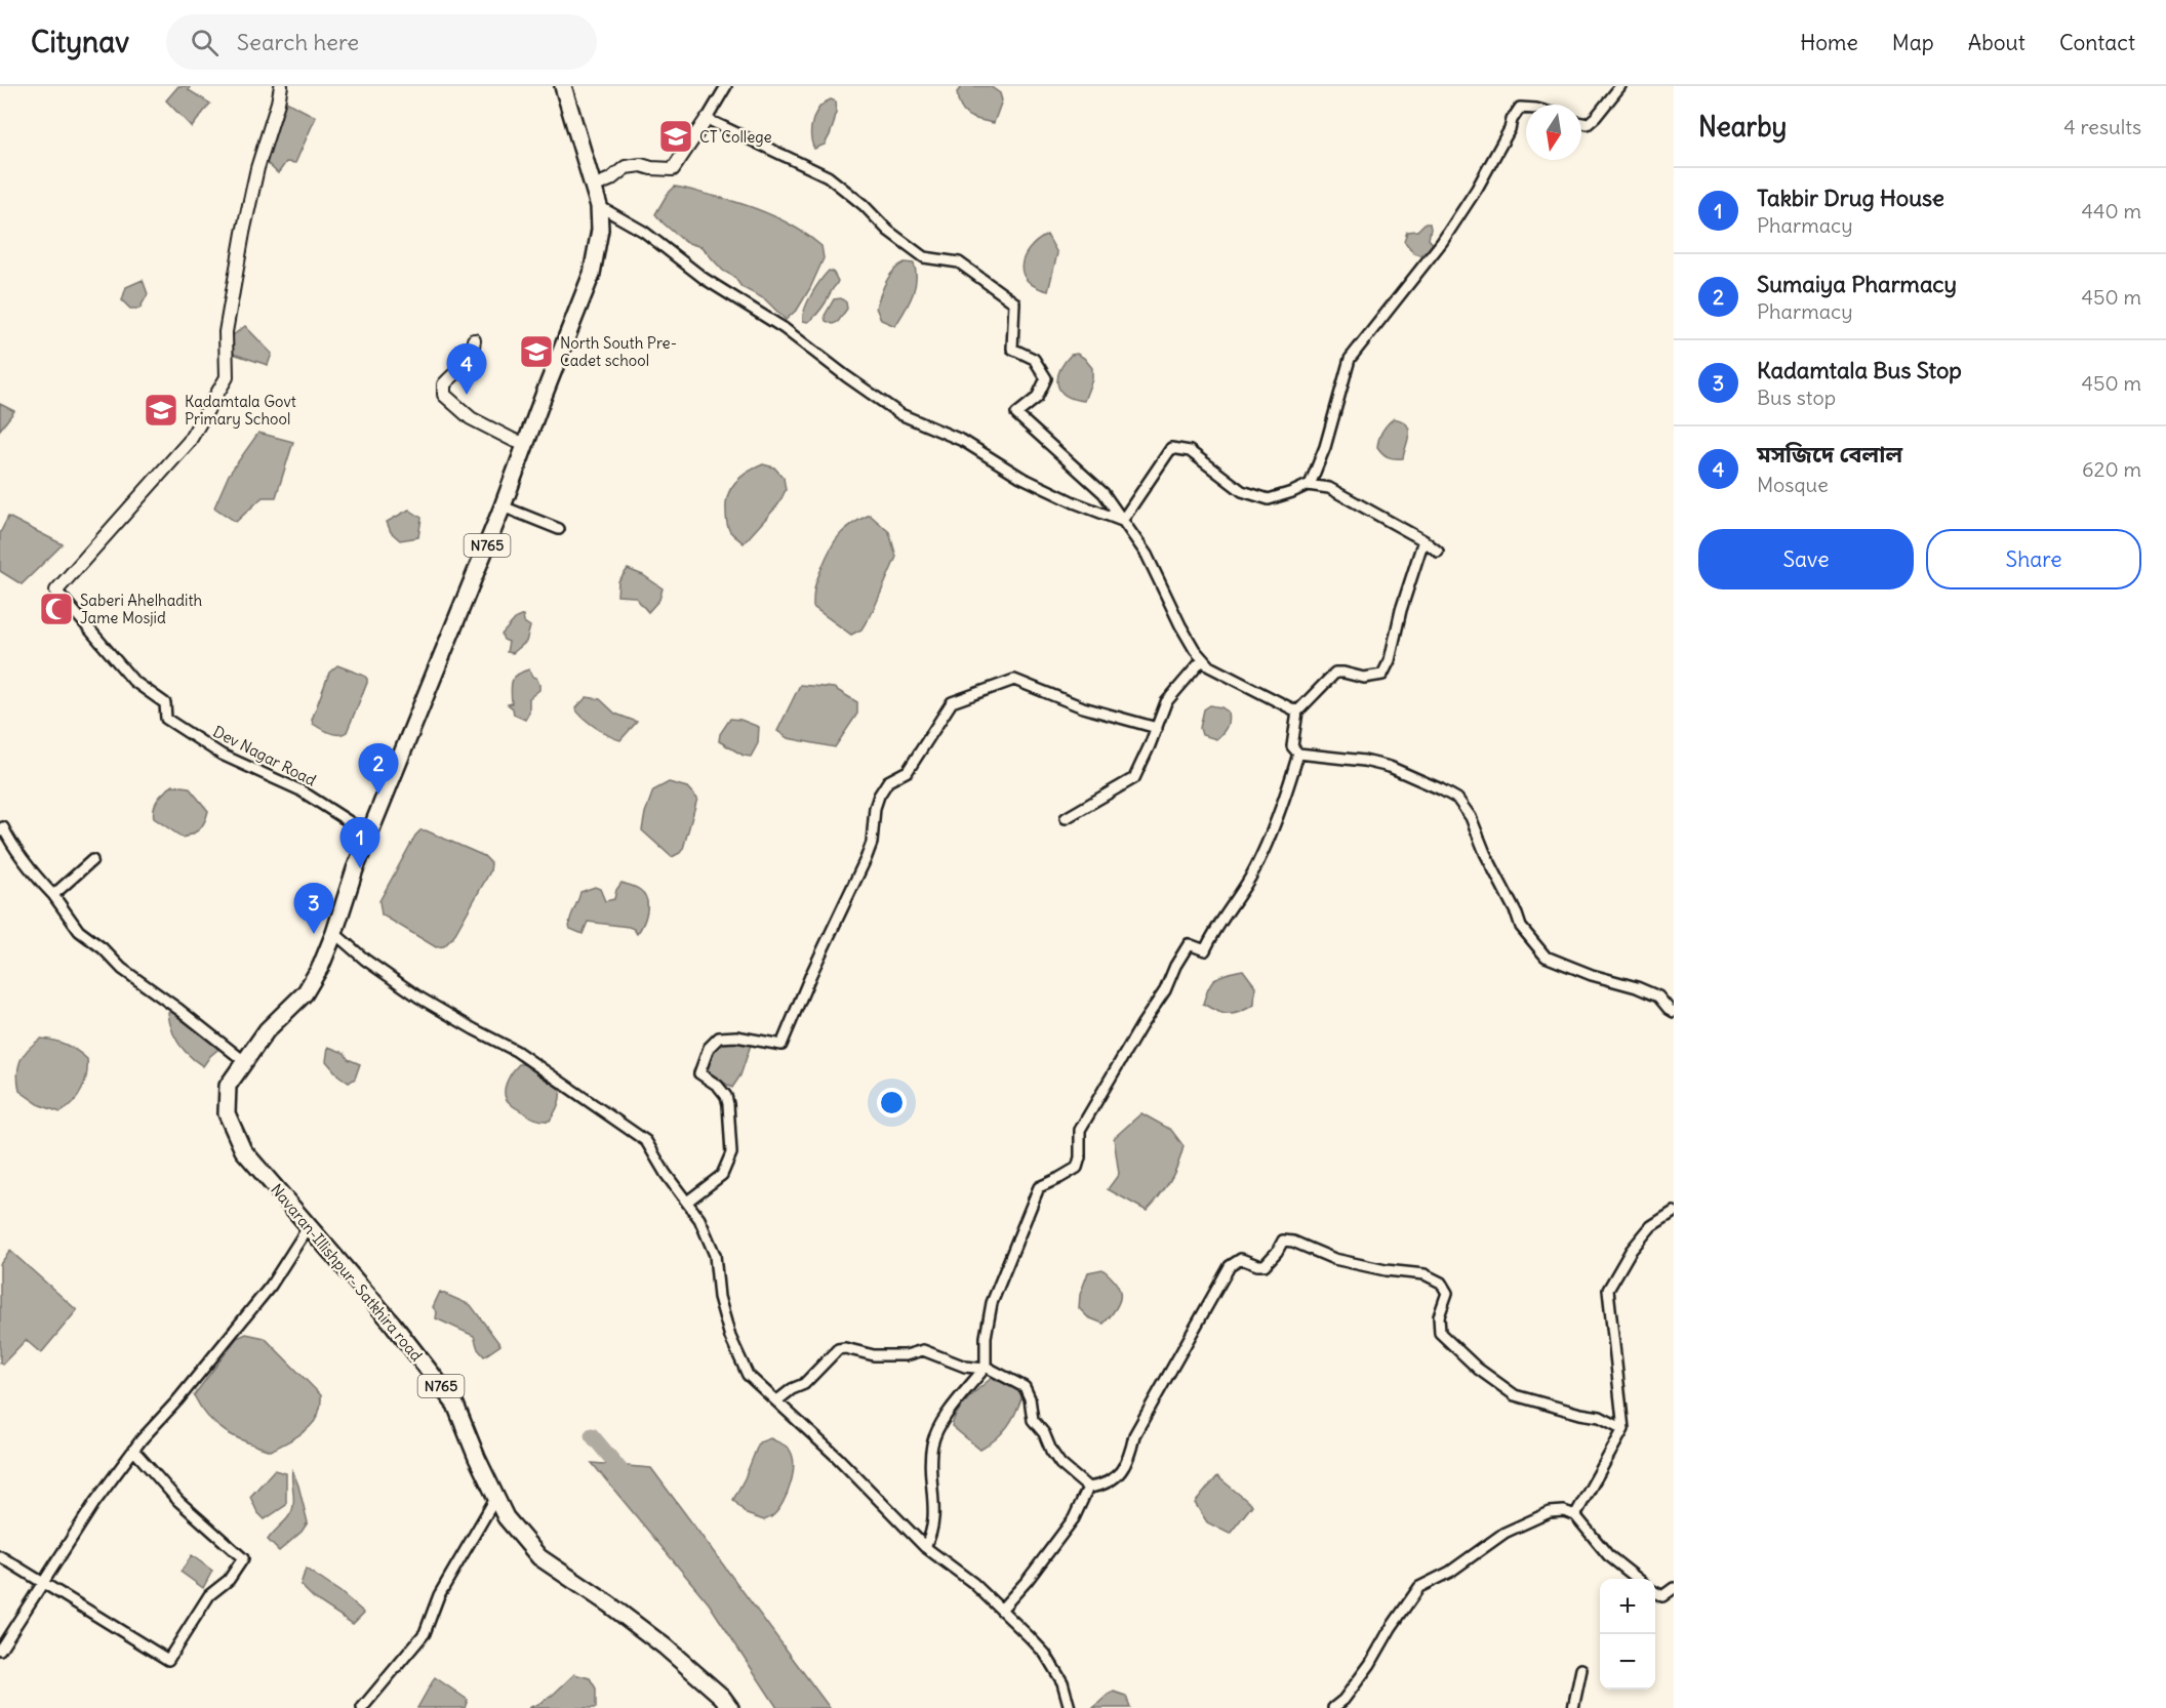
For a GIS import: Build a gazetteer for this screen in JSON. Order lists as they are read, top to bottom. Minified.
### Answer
{"streets":{"highway":["N765","Navaran-Illishpur- Satkhira road"],"street":["Dev Nagar Road"]},"crossings":[["N765","Dev Nagar Road"],["N765","Navaran-Illishpur- Satkhira road"]],"places":{"school or university":["CT College","North South Pre- Cadet school","Kadamtala Govt Primary School"],"mosque":["Saberi Ahelhadith Jame Mosjid"]},"north":"bottom","page":{"header":"Citynav","search":"Search here","nav":["Home","Map","About","Contact"],"heading":["Nearby","4 results"],"list":[{"mark":"1","name":"Takbir Drug House","note":"Pharmacy","value":"440 m"},{"mark":"2","name":"Sumaiya Pharmacy","note":"Pharmacy","value":"450 m"},{"mark":"3","name":"Kadamtala Bus Stop","note":"Bus stop","value":"450 m"},{"mark":"4","name":"মসজিদে বেলাল","note":"Mosque","value":"620 m"}],"pins":["4","2","1","3"],"buttons":["Save","Share"],"map_buttons":["+","−"]}}
